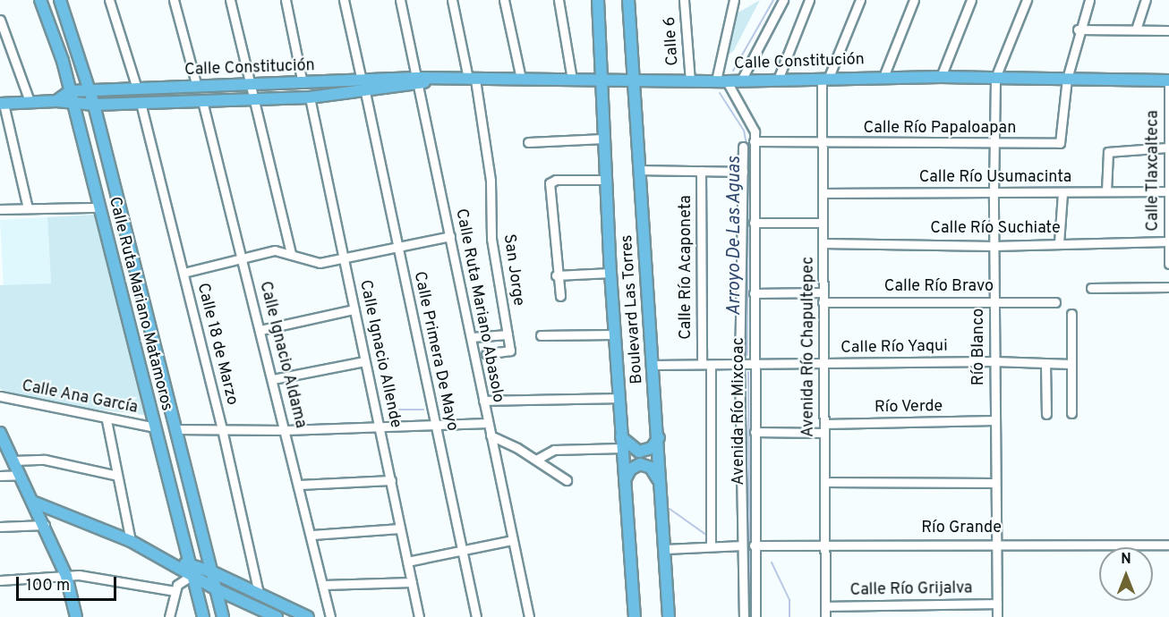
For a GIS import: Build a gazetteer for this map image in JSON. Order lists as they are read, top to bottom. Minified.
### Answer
{"streets":{"main road":["Calle Constitución","Calle Ruta Mariano Matamoros","Boulevard Las Torres"],"street":["Calle 6","Calle Río Papaloapan","Calle Tlaxcalteca","Calle Río Usumacinta","Calle Río Suchiate","Calle Río Acaponeta","San Jorge","Calle Río Bravo","Calle Ruta Mariano Abasolo","Calle 18 de Marzo","Avenida Río Chapultepec","Río Blanco","Calle Río Yaqui","Calle Primera De Mayo","Calle Ignacio Allende","Calle Ignacio Aldama","Calle Ana García","Río Verde","Avenida Río Mixcoac","Río Grande","Calle Río Grijalva"]},"crossings":[["Calle 6","Calle Constitución"],["Calle Constitución","Calle Río Papaloapan"],["Calle Constitución","Calle Tlaxcalteca"],["Calle Constitución","San Jorge"],["Calle Constitución","Calle Ruta Mariano Matamoros"],["Calle Constitución","Calle Ruta Mariano Abasolo"],["Calle Constitución","Boulevard Las Torres"],["Calle Constitución","Calle 18 de Marzo"],["Calle Constitución","Avenida Río Chapultepec"],["Calle Constitución","Río Blanco"],["Calle Constitución","Calle Primera De Mayo"],["Calle Constitución","Calle Ignacio Allende"],["Calle Constitución","Calle Ignacio Aldama"],["Calle Constitución","Avenida Río Mixcoac"],["Calle Río Papaloapan","Avenida Río Chapultepec"],["Calle Río Papaloapan","Río Blanco"],["Calle Río Papaloapan","Avenida Río Mixcoac"],["Calle Tlaxcalteca","Calle Río Usumacinta"],["Calle Tlaxcalteca","Calle Río Suchiate"],["Calle Río Usumacinta","Avenida Río Chapultepec"],["Calle Río Usumacinta","Río Blanco"],["Calle Río Suchiate","Avenida Río Chapultepec"],["Calle Río Suchiate","Río Blanco"],["Calle Río Acaponeta","Calle Río Yaqui"],["Calle Río Bravo","Avenida Río Chapultepec"],["Calle Río Bravo","Río Blanco"],["Calle Ruta Mariano Matamoros","Calle Ana García"],["Boulevard Las Torres","Calle Río Yaqui"],["Avenida Río Chapultepec","Calle Río Yaqui"],["Avenida Río Chapultepec","Río Verde"],["Avenida Río Chapultepec","Río Grande"],["Avenida Río Chapultepec","Calle Río Grijalva"],["Río Blanco","Calle Río Yaqui"],["Río Blanco","Río Verde"],["Río Blanco","Río Grande"],["Río Blanco","Calle Río Grijalva"],["Calle Río Yaqui","Avenida Río Mixcoac"],["Avenida Río Mixcoac","Río Grande"]],"water":["Arroyo De Las Aguas"],"scale_bar":"100 m","north":"top"}
